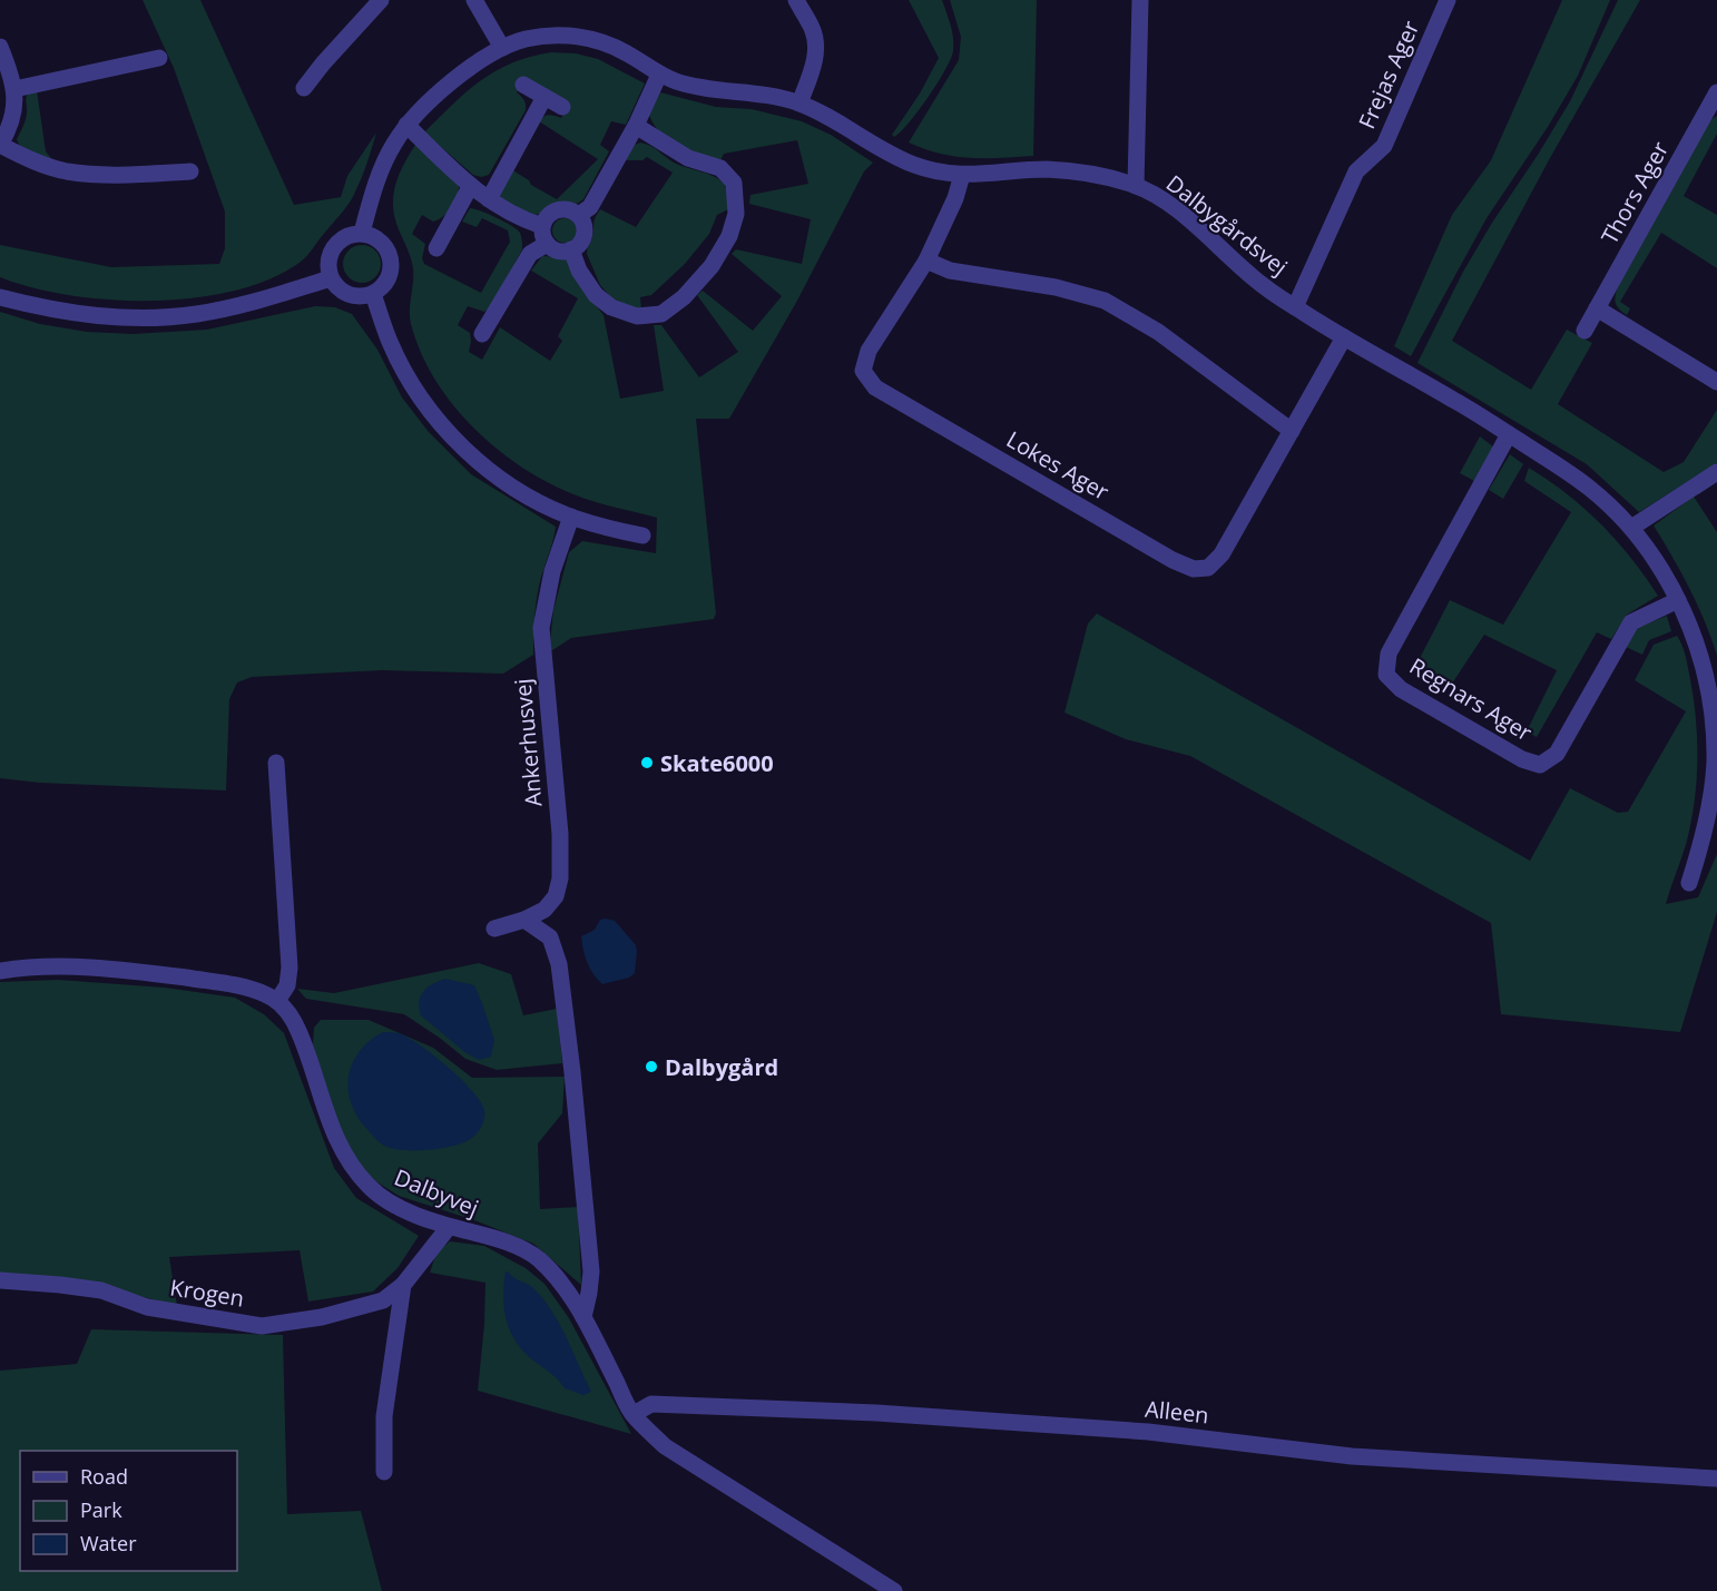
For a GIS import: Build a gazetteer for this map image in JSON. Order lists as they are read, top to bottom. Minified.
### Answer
{"streets":{"street":["Frejas Ager","Thors Ager","Dalbygårdsvej","Lokes Ager","Regnars Ager","Ankerhusvej","Dalbyvej","Krogen","Alleen"]},"crossings":[["Frejas Ager","Dalbygårdsvej"],["Dalbygårdsvej","Lokes Ager"],["Dalbygårdsvej","Regnars Ager"],["Dalbyvej","Krogen"],["Dalbyvej","Alleen"]],"places":["Skate6000","Dalbygård"],"legend":["Road","Park","Water"]}
